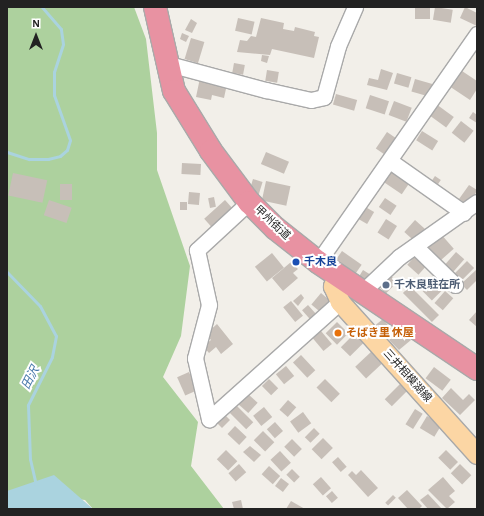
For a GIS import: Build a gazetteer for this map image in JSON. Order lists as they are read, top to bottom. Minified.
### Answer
{"streets":{"highway":["甲州街道"],"main road":["三井相模湖線"]},"crossings":[["甲州街道","三井相模湖線"]],"water":["田沢"],"places":["千木良","千木良駐在所","そばき里 休屋"],"north":"top"}
